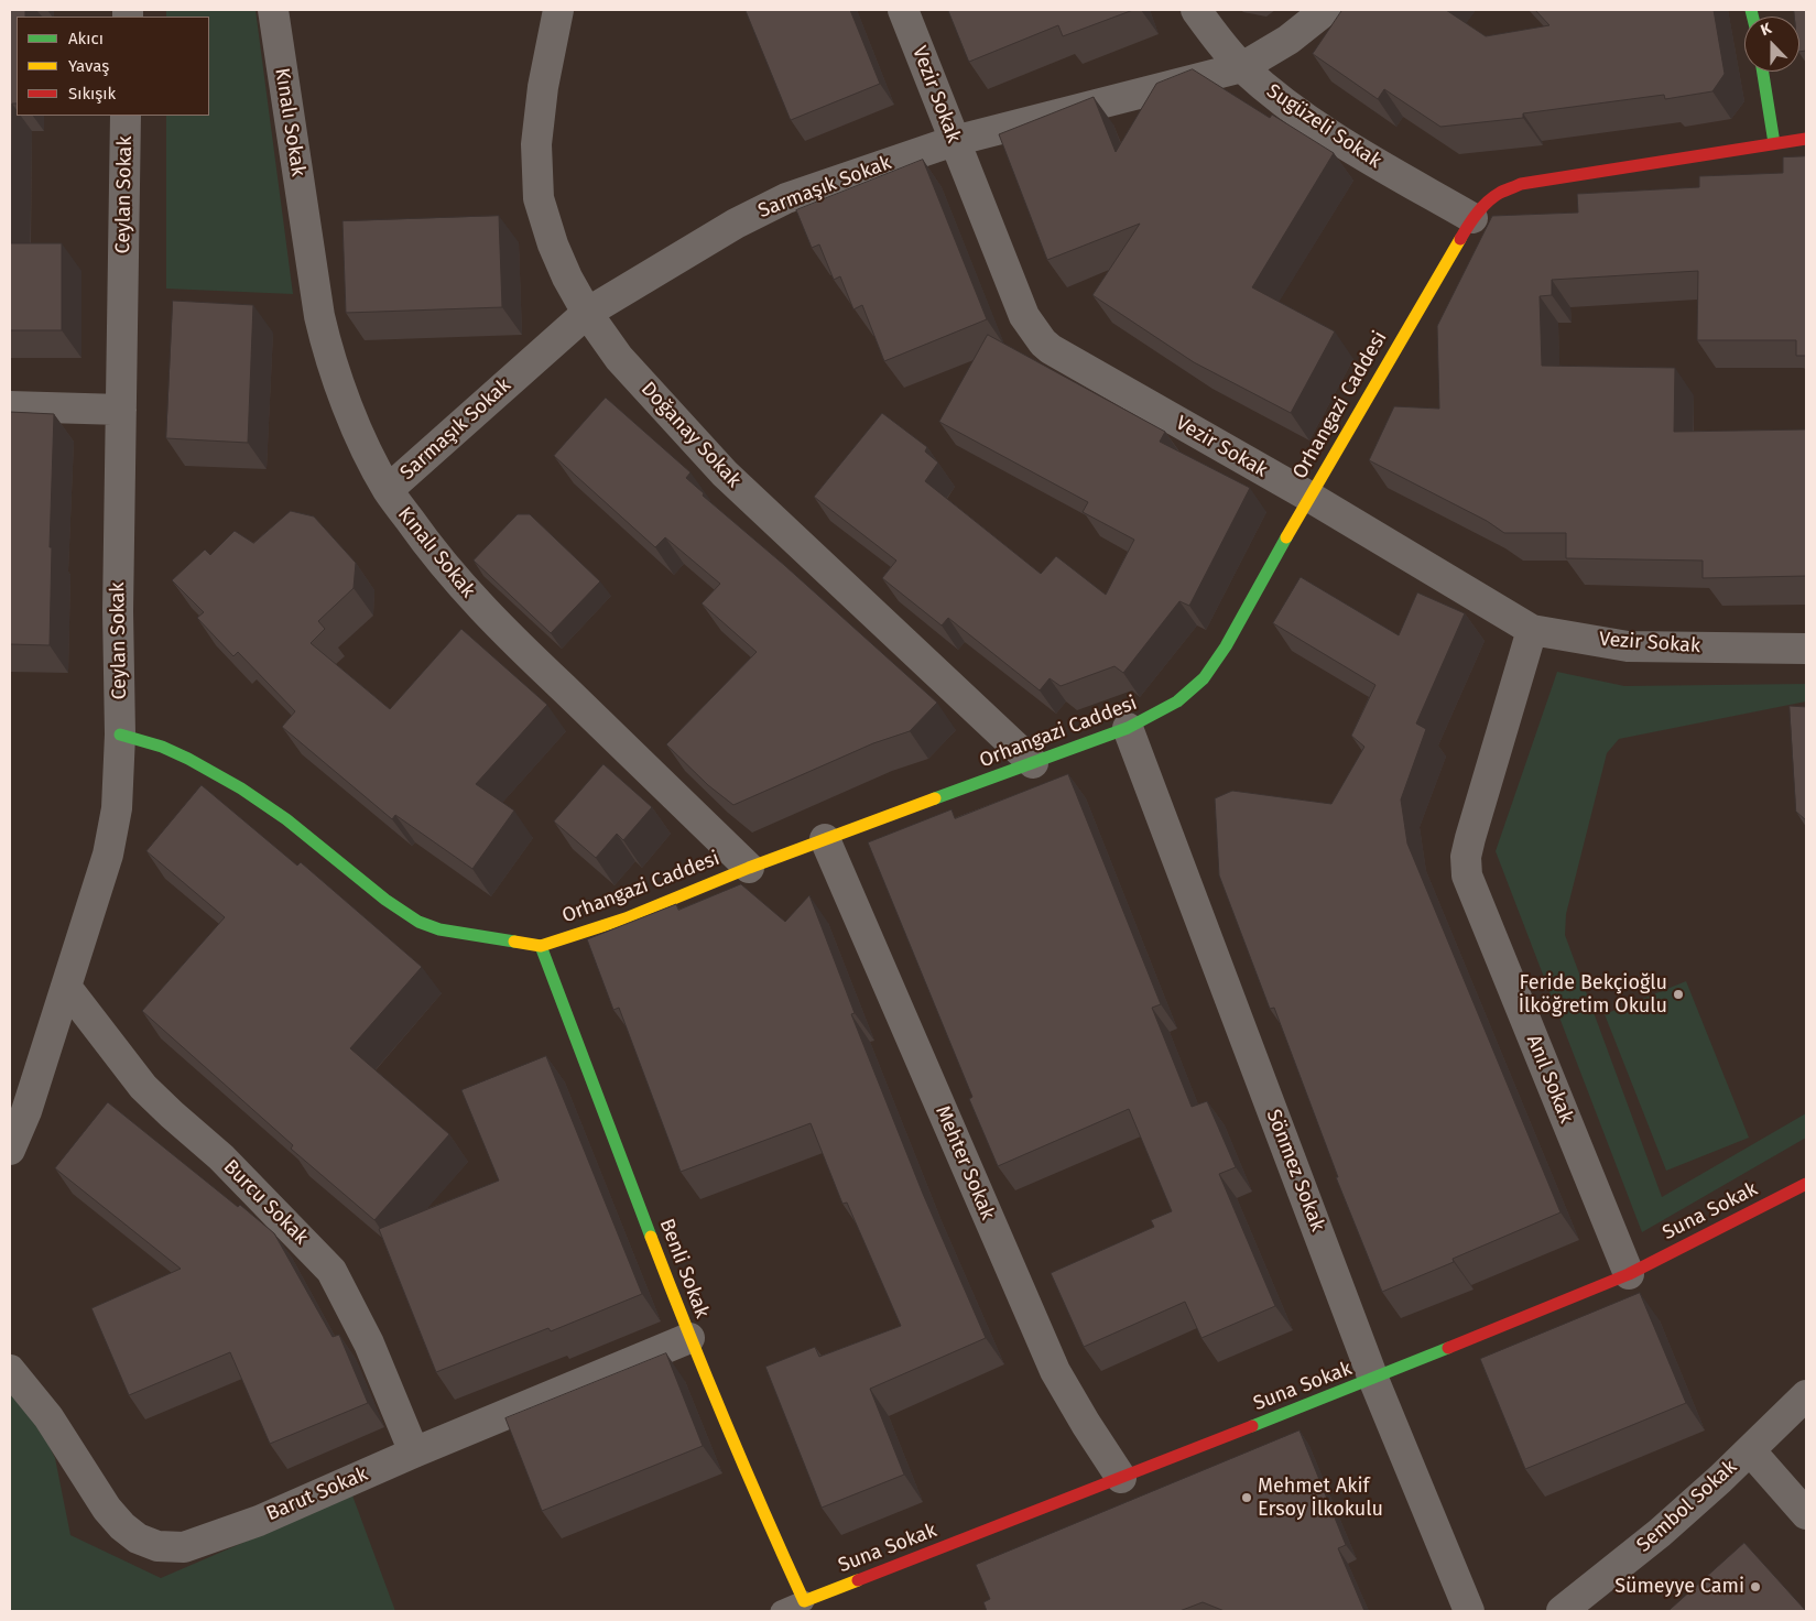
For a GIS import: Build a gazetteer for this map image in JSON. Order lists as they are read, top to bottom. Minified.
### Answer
{"streets":{"street":["Vezir Sokak","Kınalı Sokak","Sugüzeli Sokak","Sarmaşık Sokak","Ceylan Sokak","Orhangazi Caddesi","Doğanay Sokak","Anıl Sokak","Mehter Sokak","Sönmez Sokak","Burcu Sokak","Suna Sokak","Benli Sokak","Barut Sokak","Sembol Sokak"]},"crossings":[["Vezir Sokak","Sarmaşık Sokak"],["Vezir Sokak","Orhangazi Caddesi"],["Vezir Sokak","Anıl Sokak"],["Kınalı Sokak","Sarmaşık Sokak"],["Kınalı Sokak","Orhangazi Caddesi"],["Sugüzeli Sokak","Sarmaşık Sokak"],["Sugüzeli Sokak","Orhangazi Caddesi"],["Sarmaşık Sokak","Doğanay Sokak"],["Ceylan Sokak","Orhangazi Caddesi"],["Ceylan Sokak","Burcu Sokak"],["Orhangazi Caddesi","Doğanay Sokak"],["Orhangazi Caddesi","Mehter Sokak"],["Orhangazi Caddesi","Sönmez Sokak"],["Orhangazi Caddesi","Benli Sokak"],["Anıl Sokak","Suna Sokak"],["Mehter Sokak","Suna Sokak"],["Sönmez Sokak","Suna Sokak"],["Burcu Sokak","Barut Sokak"],["Suna Sokak","Benli Sokak"],["Benli Sokak","Barut Sokak"]],"places":["Feride Bekçioğlu İlköğretim Okulu","Mehmet Akif Ersoy İlkokulu","Sümeyye Cami"],"legend":["Akıcı","Yavaş","Sıkışık"],"north":"top"}
